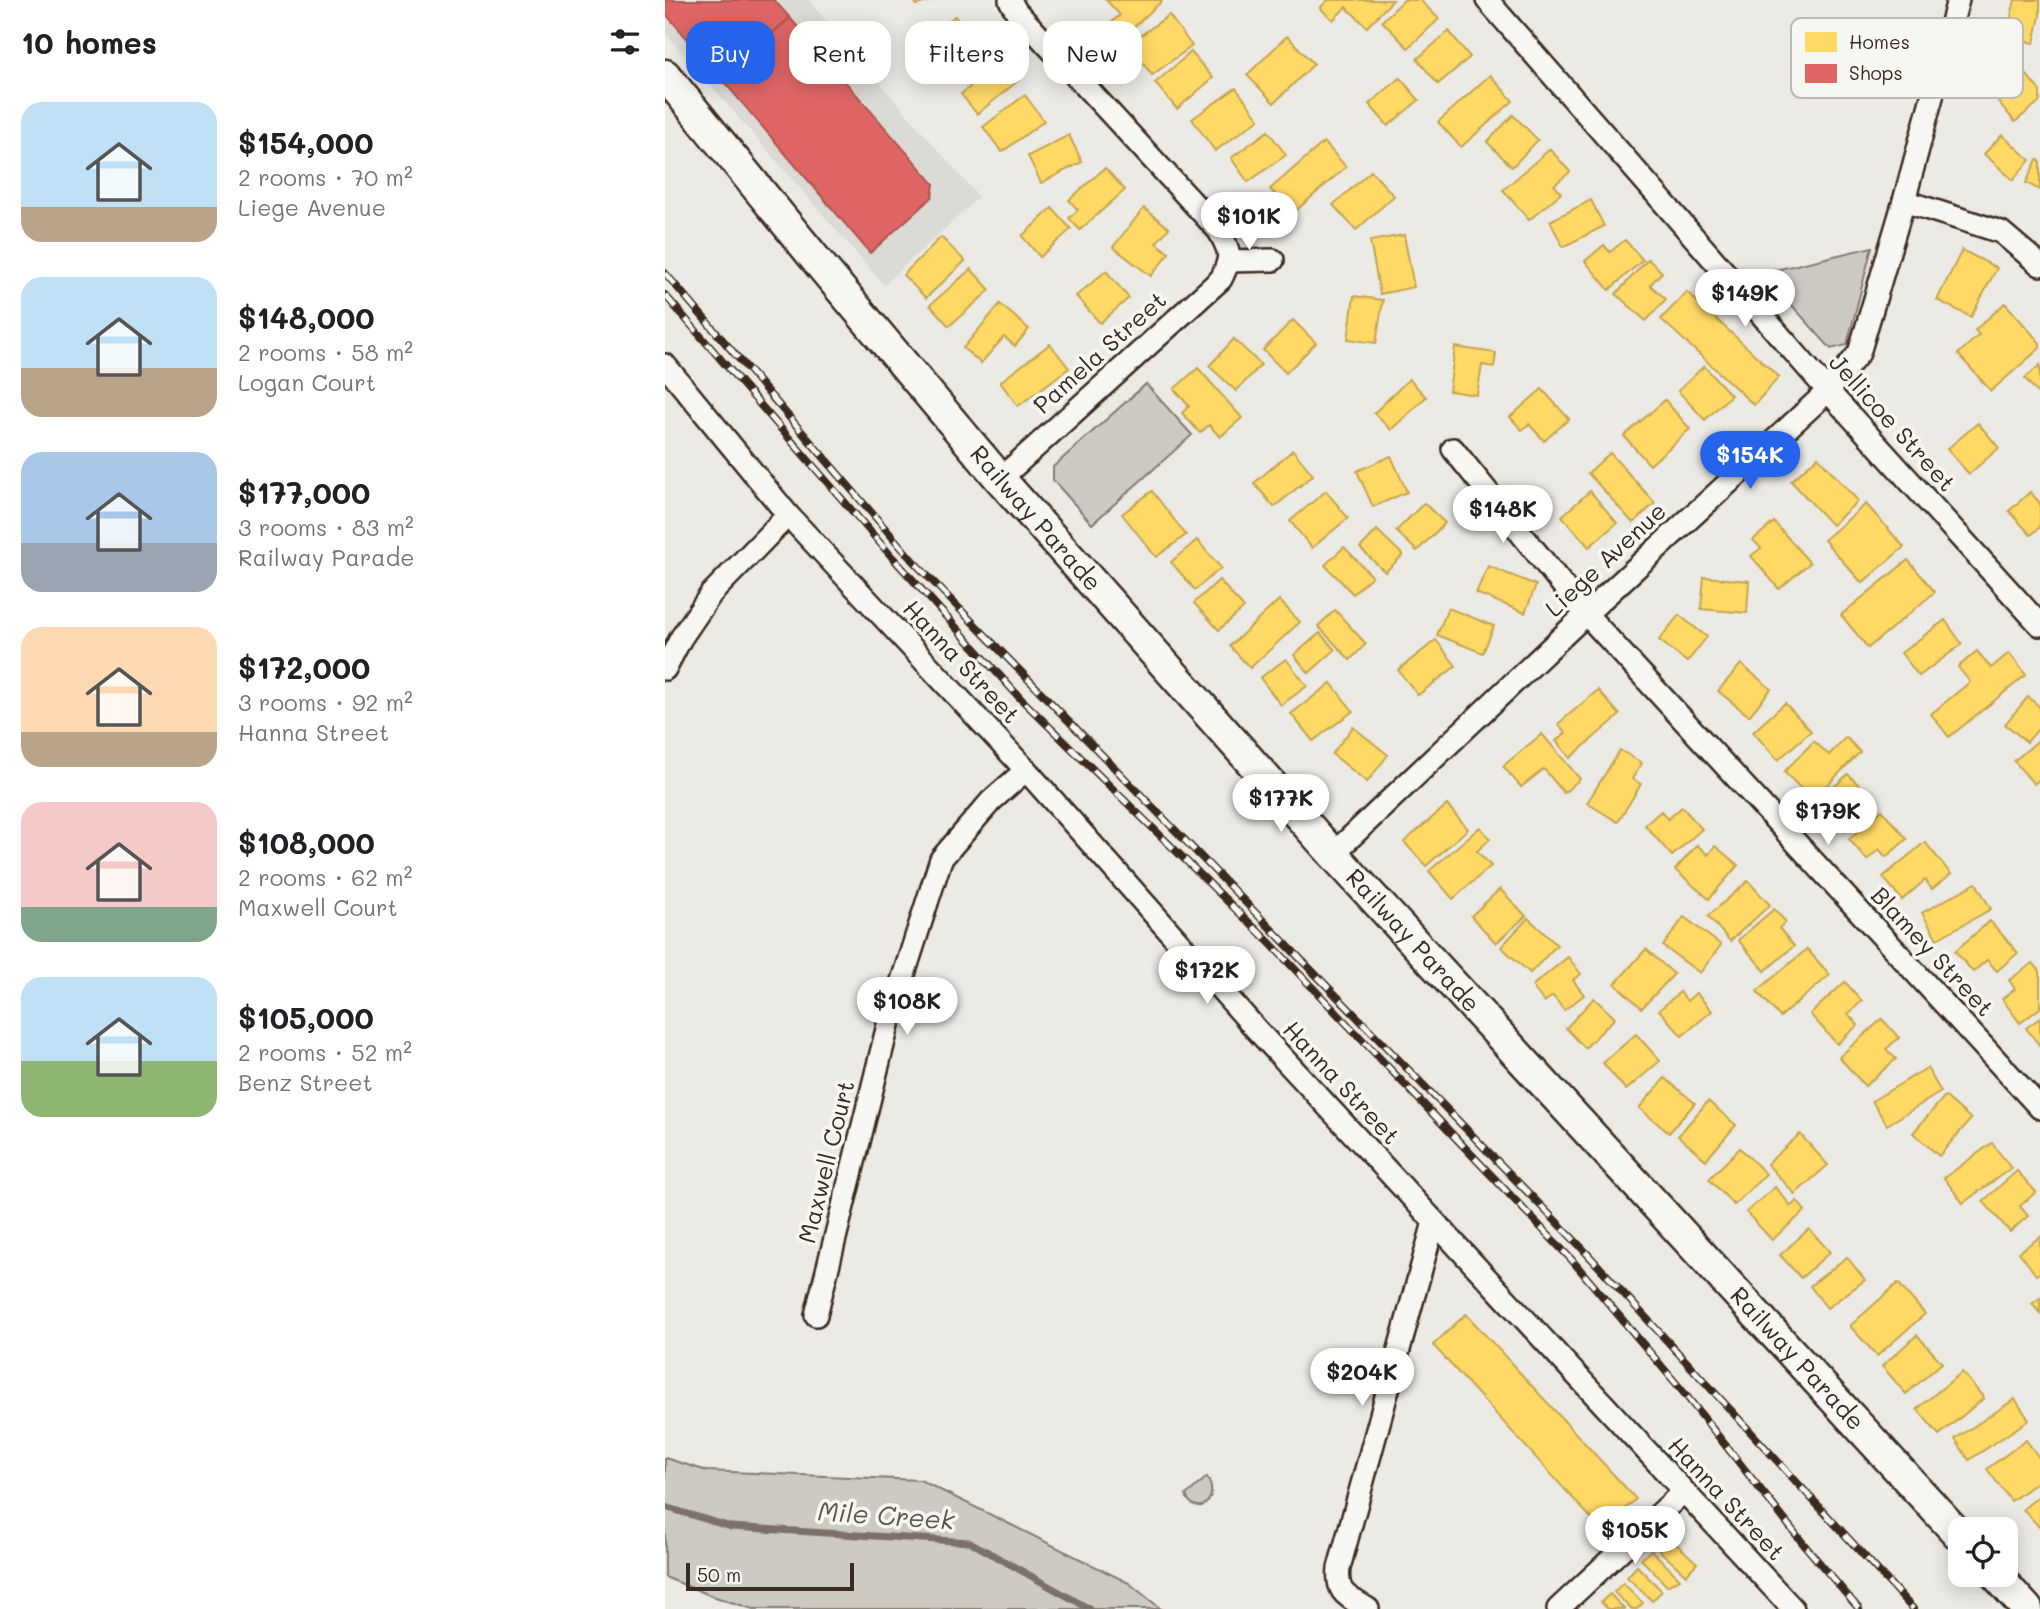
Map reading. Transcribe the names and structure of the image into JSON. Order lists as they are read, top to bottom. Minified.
{"streets":{"main road":["Railway Parade"],"street":["Pamela Street","Jellicoe Street","Liege Avenue","Hanna Street","Blamey Street","Maxwell Court"]},"crossings":[["Pamela Street","Railway Parade"],["Jellicoe Street","Liege Avenue"],["Railway Parade","Liege Avenue"],["Liege Avenue","Blamey Street"],["Hanna Street","Maxwell Court"]],"water":["Mile Creek"],"legend":["Homes","Shops"],"scale_bar":"50 m","page":{"heading":"10 homes","chip":["Buy","Rent","Filters","New"],"list":[{"name":"$154,000","note":"2 rooms · 70 m² · Liege Avenue"},{"name":"$148,000","note":"2 rooms · 58 m² · Logan Court"},{"name":"$177,000","note":"3 rooms · 83 m² · Railway Parade"},{"name":"$172,000","note":"3 rooms · 92 m² · Hanna Street"},{"name":"$108,000","note":"2 rooms · 62 m² · Maxwell Court"},{"name":"$105,000","note":"2 rooms · 52 m² · Benz Street"}],"price":["$101K","$149K","$154K","$148K","$177K","$179K","$172K","$108K","$204K","$105K"],"scale":"50 m"}}
